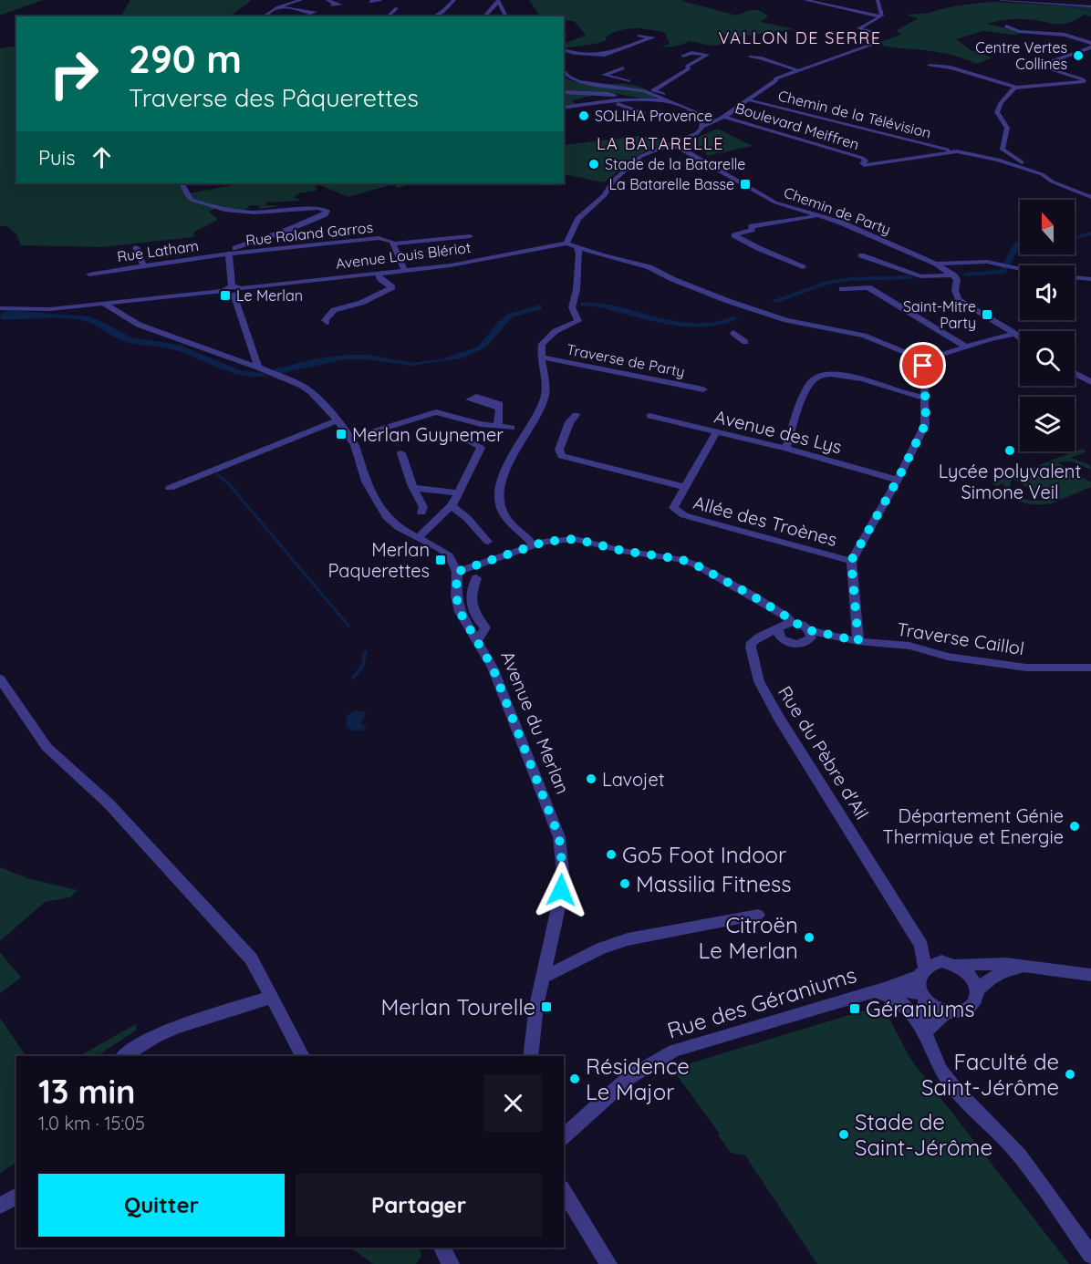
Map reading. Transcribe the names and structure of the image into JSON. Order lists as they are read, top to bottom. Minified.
{"streets":{"street":["Chemin de la Télévision","Boulevard Meiffren","Chemin de Party","Rue Roland Garros","Rue Latham","Avenue Louis Blériot","Traverse de Party","Avenue des Lys","Allée des Troènes","Traverse Caillol","Avenue du Merlan","Rue du Pèbre d'Ail","Rue des Géraniums"]},"crossings":[["Chemin de la Télévision","Boulevard Meiffren"],["Rue Roland Garros","Rue Latham"],["Rue Roland Garros","Avenue Louis Blériot"],["Traverse Caillol","Rue du Pèbre d'Ail"],["Rue du Pèbre d'Ail","Rue des Géraniums"]],"districts":["VALLON DE SERRE","LA BATARELLE"],"places":{"other":["Centre Vertes Collines","SOLIHA Provence","Stade de la Batarelle","Lycée polyvalent Simone Veil","Lavojet","Département Génie Thermique et Energie","Go5 Foot Indoor","Massilia Fitness","Citroën Le Merlan","Faculté de Saint-Jérôme","Résidence Le Major","Stade de Saint-Jérôme"],"transit":["La Batarelle Basse","Le Merlan","Saint-Mitre Party","Merlan Guynemer","Merlan Paquerettes","Merlan Tourelle","Géraniums"]},"north":"top","page":{"turn":["290 m","Traverse des Pâquerettes"],"then":"Puis","heading":["13 min","1.0 km · 15:05"],"buttons":["Quitter","Partager"]}}
